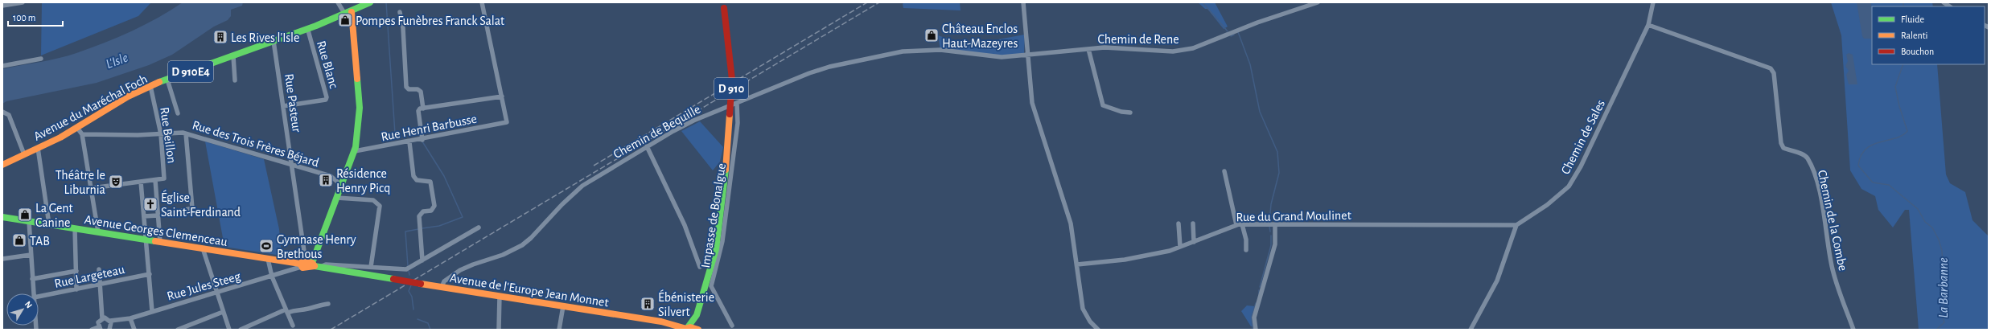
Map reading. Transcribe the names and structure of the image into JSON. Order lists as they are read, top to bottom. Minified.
{"streets":{"main road":["D 910E4","D 910","Avenue du Maréchal Foch","Avenue Georges Clemenceau","Avenue de l'Europe Jean Monnet"],"street":["Chemin de Rene","Rue Blanc","Rue Pasteur","Rue Henri Barbusse","Chemin de Bequille","Rue Beillon","Chemin de Sales","Rue des Trois Frères Béjard","Impasse de Bonalgue","Rue du Grand Moulinet","Chemin de la Combe","Rue Largeteau","Rue Jules Steeg"]},"crossings":[["Chemin de Rene","Chemin de Bequille"],["Rue Blanc","Rue Pasteur"],["Rue Blanc","Avenue du Maréchal Foch"],["D 910","Avenue de l'Europe Jean Monnet"],["Rue Pasteur","Avenue du Maréchal Foch"],["Rue Pasteur","Rue des Trois Frères Béjard"],["Rue Pasteur","Avenue Georges Clemenceau"],["Rue Pasteur","Rue Jules Steeg"],["Avenue du Maréchal Foch","Rue Beillon"],["Chemin de Bequille","Impasse de Bonalgue"],["Chemin de Bequille","Avenue de l'Europe Jean Monnet"],["Rue Beillon","Rue des Trois Frères Béjard"],["Chemin de Sales","Rue du Grand Moulinet"],["Chemin de Sales","Chemin de la Combe"],["Avenue Georges Clemenceau","Rue Jules Steeg"],["Avenue Georges Clemenceau","Avenue de l'Europe Jean Monnet"]],"water":["L'Isle","La Barbanne"],"places":{"shop":["Pompes Funèbres Franck Salat","Château Enclos Haut-Mazeyres","La Gent Canine","TAB"],"building":["Les Rives l'Isle","Résidence Henry Picq","Ébénisterie Silvert"],"theatre":["Théâtre le Liburnia"],"church":["Église Saint-Ferdinand"],"sports":["Gymnase Henry Brethous"]},"legend":["Fluide","Ralenti","Bouchon"],"scale_bar":"100 m","north":"top right"}
